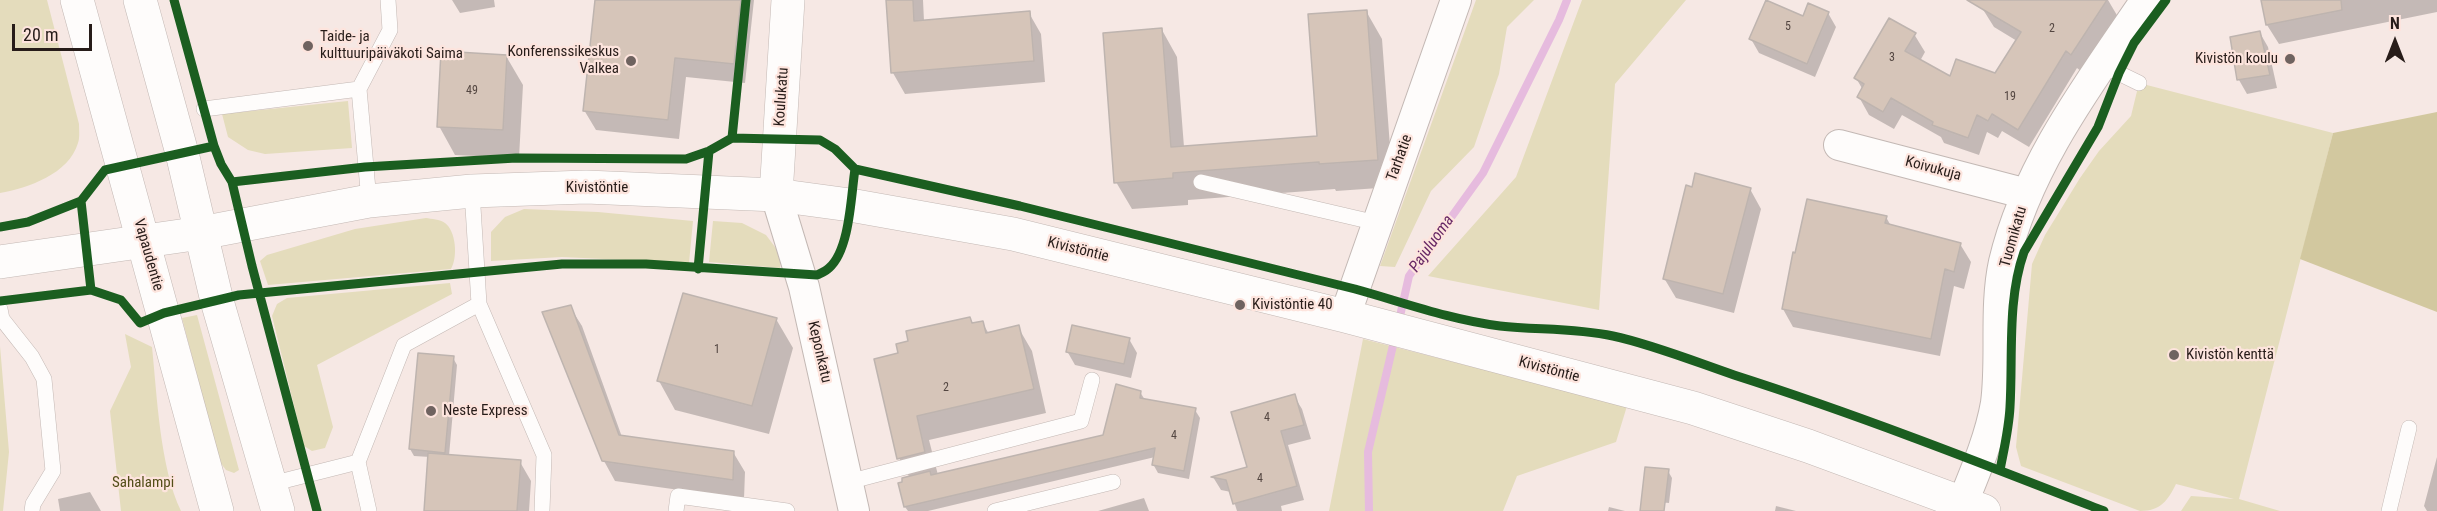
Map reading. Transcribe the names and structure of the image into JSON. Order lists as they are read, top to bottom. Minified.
{"streets":{"main road":["Koulukatu","Kivistöntie","Vapaudentie"],"street":["Tarhatie","Koivukuja","Tuomikatu","Keponkatu"]},"crossings":[["Koulukatu","Kivistöntie"],["Koulukatu","Keponkatu"],["Tarhatie","Kivistöntie"],["Koivukuja","Tuomikatu"],["Kivistöntie","Tuomikatu"],["Kivistöntie","Vapaudentie"],["Kivistöntie","Keponkatu"]],"water":["Pajuluoma"],"parks":["Sahalampi"],"places":["Taide- ja kulttuuripäiväkoti Saima","Kivistön koulu","Konferenssikeskus Valkea","Kivistöntie 40","Kivistön kenttä","Neste Express"],"house_numbers":["5","2","3","49","19","1","2","4","4","4"],"scale_bar":"20 m","north":"top"}
